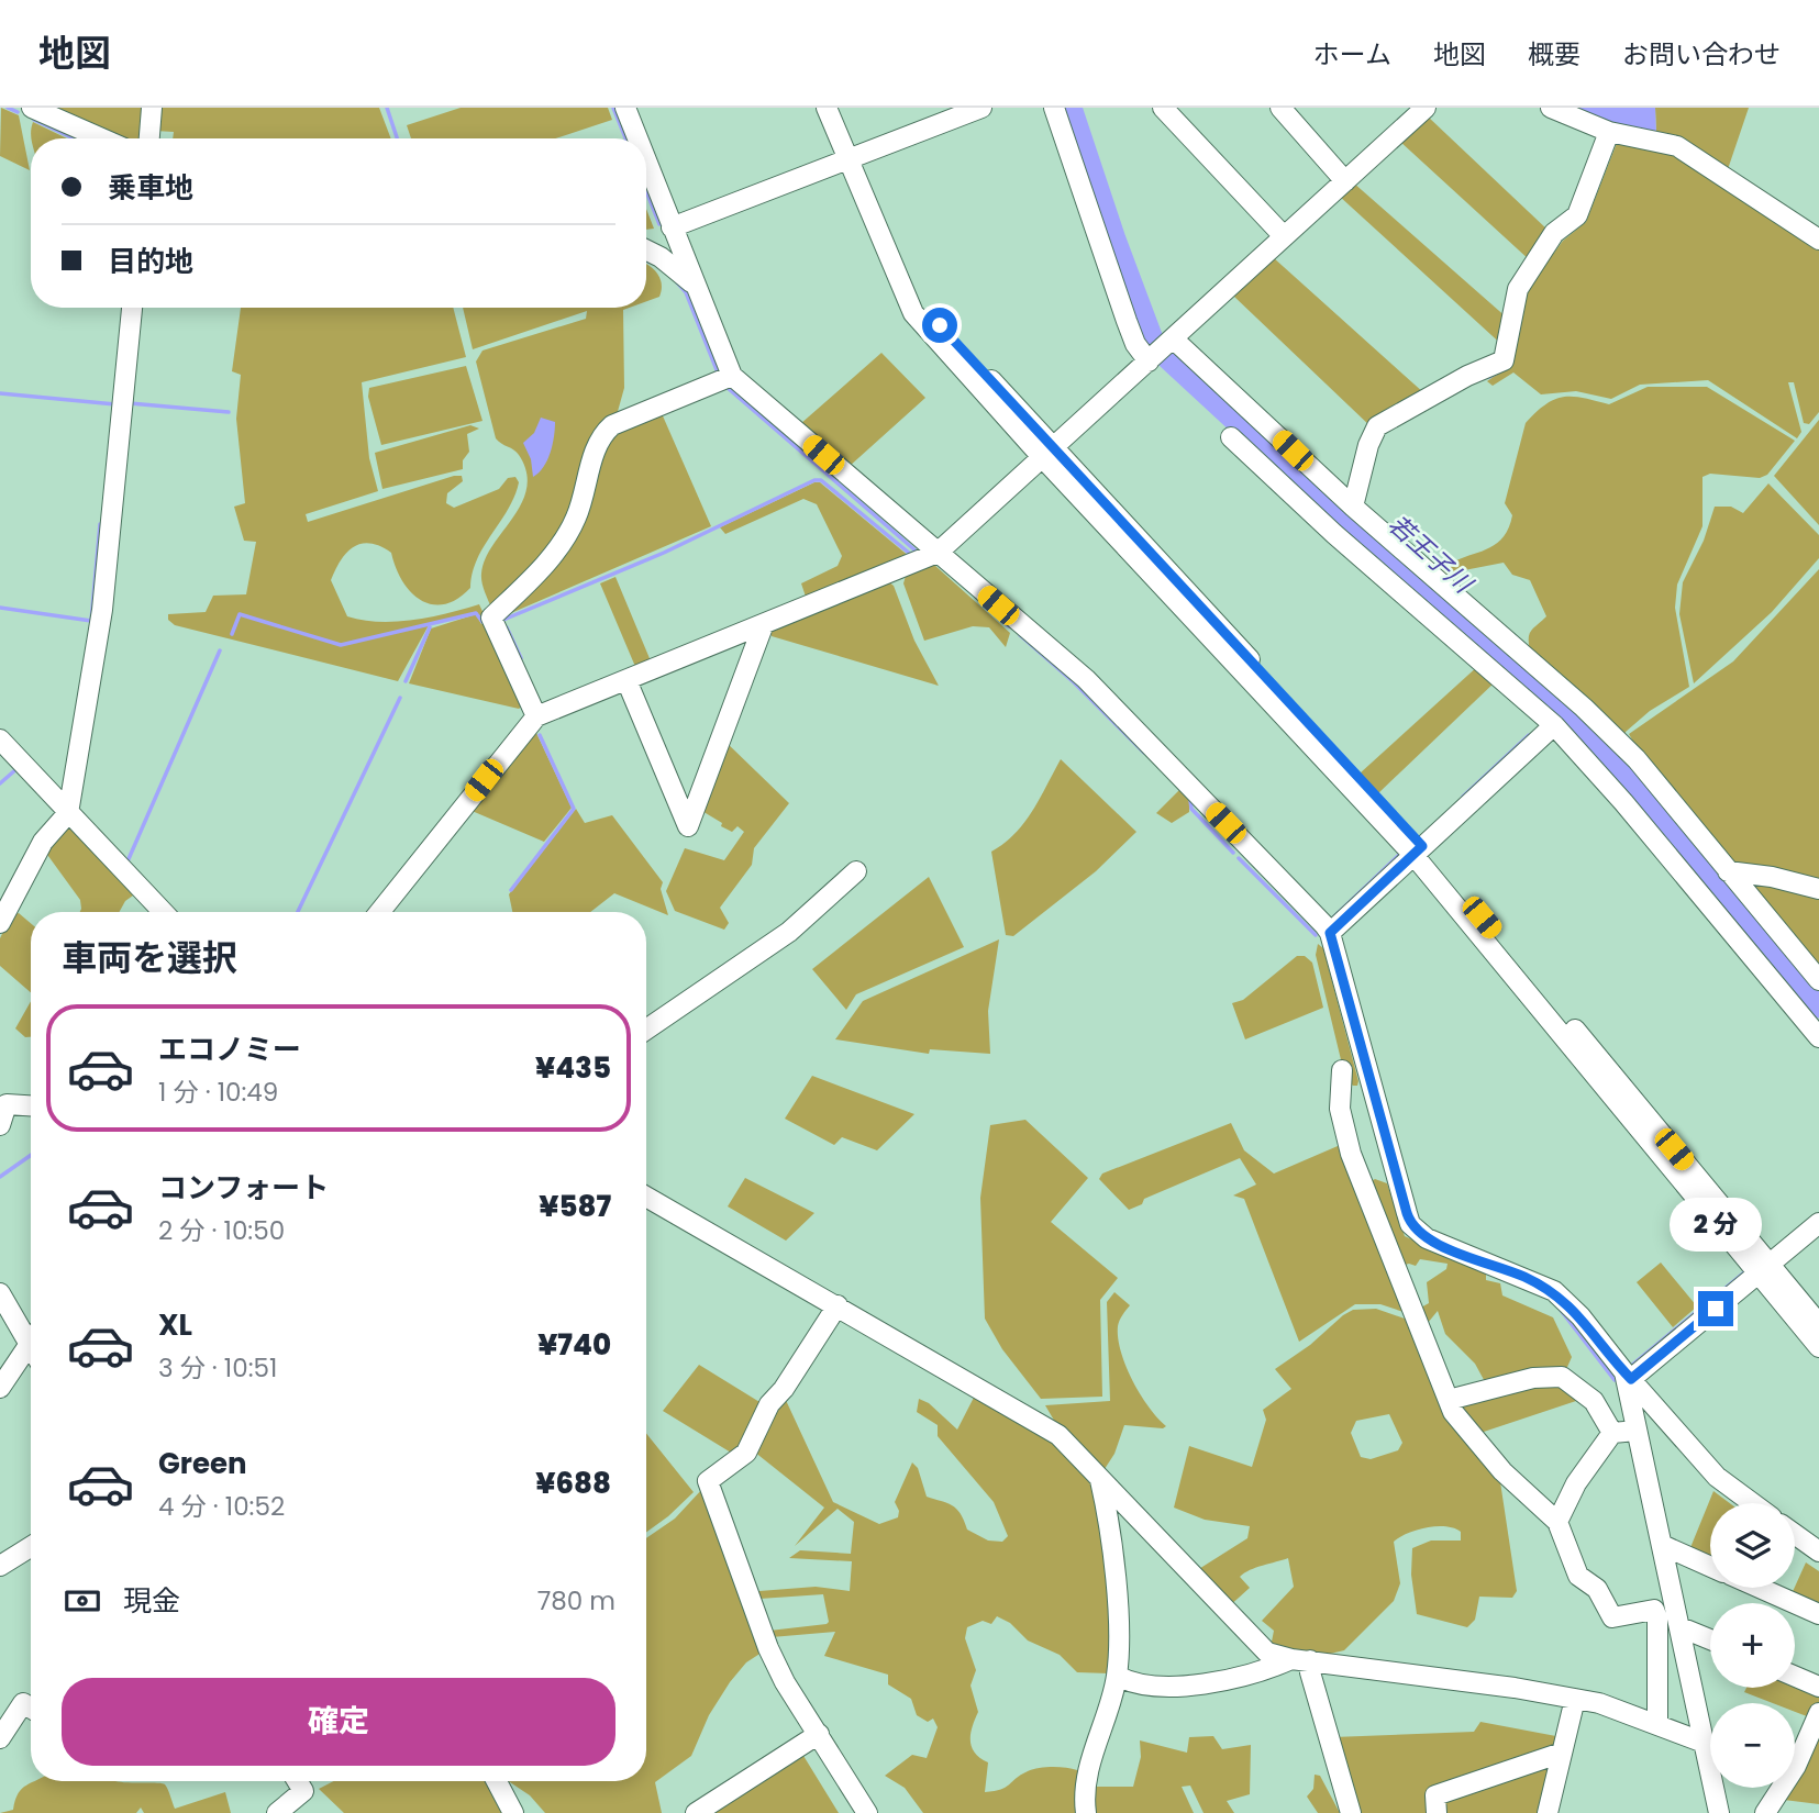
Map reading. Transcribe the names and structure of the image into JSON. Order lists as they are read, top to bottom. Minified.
{"water":["若王子川"],"page":{"header":"地図","nav":["ホーム","地図","概要","お問い合わせ"],"banner":["乗車地","目的地"],"heading":"車両を選択","list":[{"name":"エコノミー","note":"1 分 · 10:49","value":"¥435"},{"name":"コンフォート","note":"2 分 · 10:50","value":"¥587"},{"name":"XL","note":"3 分 · 10:51","value":"¥740"},{"name":"Green","note":"4 分 · 10:52","value":"¥688"}],"bubble":"2 分","map_buttons":["+","−"],"pay":["現金","780 m"],"buttons":"確定"}}
